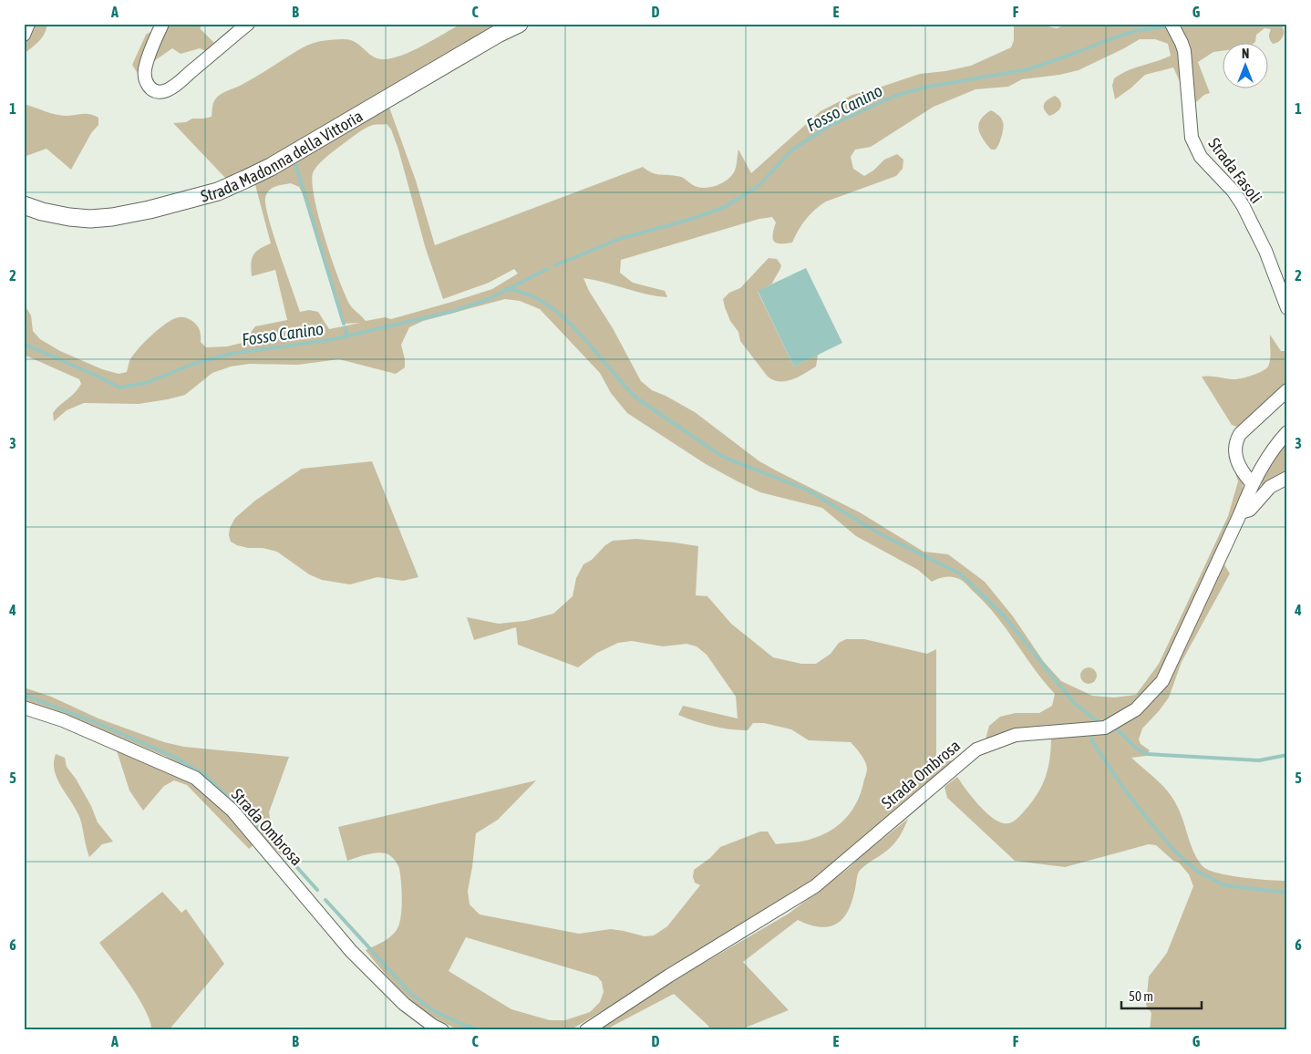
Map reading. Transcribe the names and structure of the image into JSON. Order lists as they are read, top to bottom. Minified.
{"streets":{"street":["Strada Madonna della Vittoria","Strada Fasoli","Strada Ombrosa"]},"water":["Fosso Canino"],"scale_bar":"50 m","north":"top","grid":{"columns":["A","B","C","D","E","F","G"],"rows":["1","2","3","4","5","6"]}}
